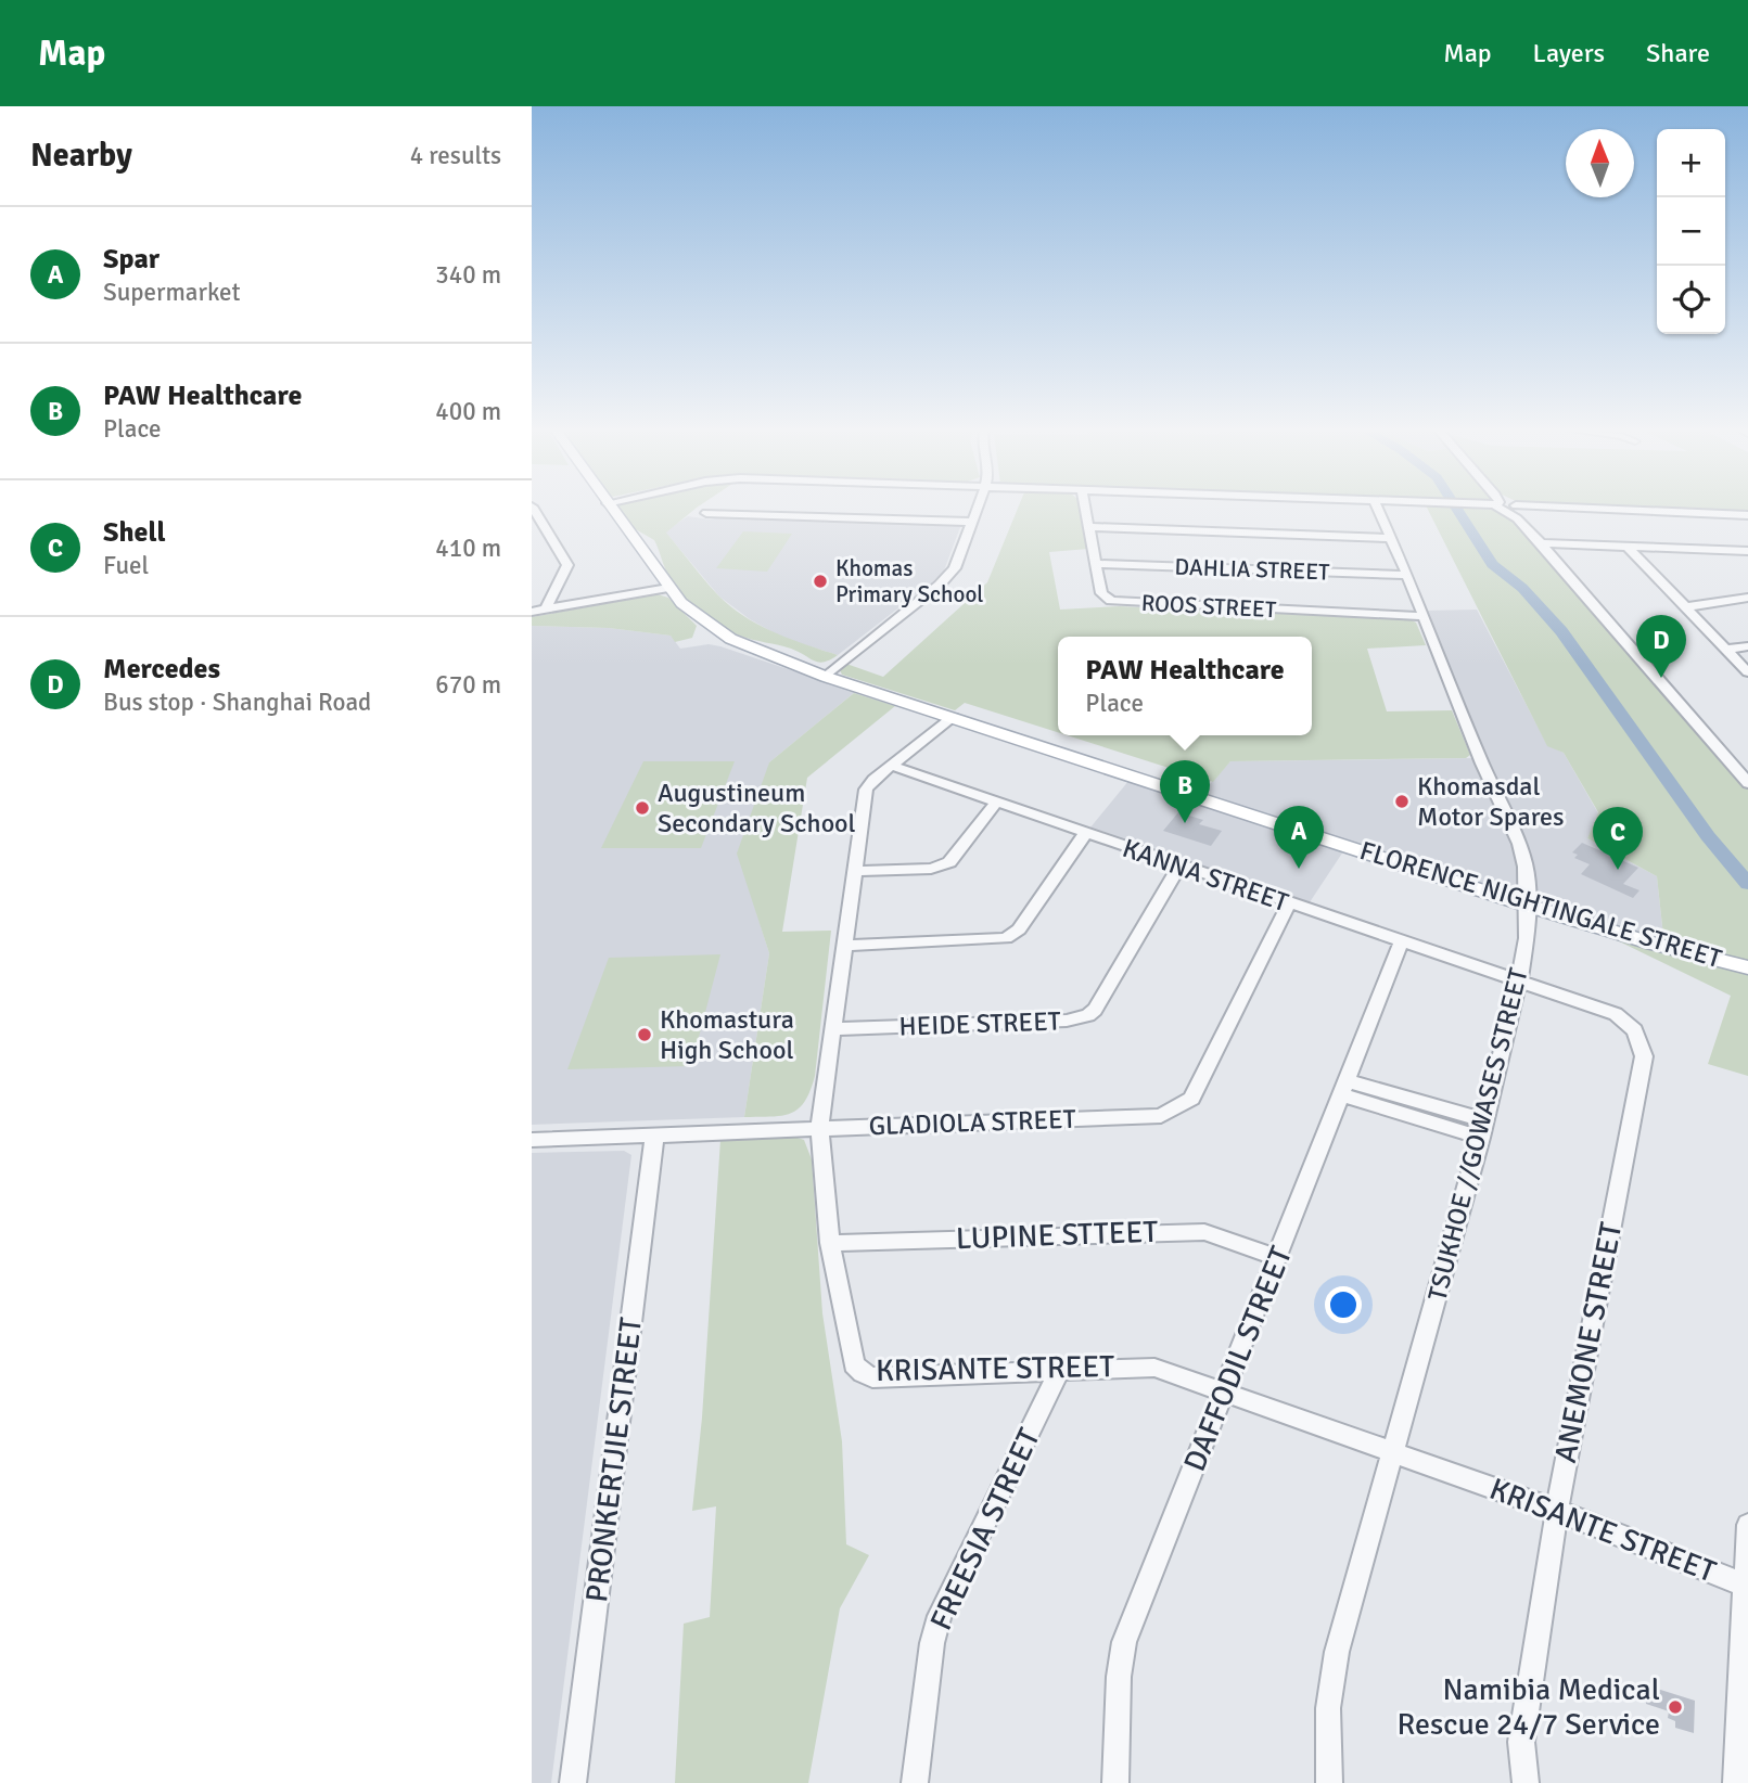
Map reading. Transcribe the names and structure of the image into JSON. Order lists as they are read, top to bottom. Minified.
{"streets":{"main road":["FLORENCE NIGHTINGALE STREET"],"street":["DAHLIA STREET","ROOS STREET","KANNA STREET","HEIDE STREET","GLADIOLA STREET","TSUKHOE //GOWASES STREET","LUPINE STTEET","ANEMONE STREET","DAFFODIL STREET","KRISANTE STREET","PRONKERTJIE STREET","FREESIA STREET"]},"crossings":[["DAHLIA STREET","ROOS STREET"],["DAHLIA STREET","TSUKHOE //GOWASES STREET"],["ROOS STREET","TSUKHOE //GOWASES STREET"],["KANNA STREET","HEIDE STREET"],["KANNA STREET","GLADIOLA STREET"],["KANNA STREET","TSUKHOE //GOWASES STREET"],["KANNA STREET","ANEMONE STREET"],["KANNA STREET","DAFFODIL STREET"],["KANNA STREET","KRISANTE STREET"],["FLORENCE NIGHTINGALE STREET","TSUKHOE //GOWASES STREET"],["FLORENCE NIGHTINGALE STREET","KRISANTE STREET"],["HEIDE STREET","KRISANTE STREET"],["GLADIOLA STREET","KRISANTE STREET"],["GLADIOLA STREET","PRONKERTJIE STREET"],["TSUKHOE //GOWASES STREET","ANEMONE STREET"],["TSUKHOE //GOWASES STREET","KRISANTE STREET"],["LUPINE STTEET","DAFFODIL STREET"],["LUPINE STTEET","KRISANTE STREET"],["ANEMONE STREET","KRISANTE STREET"],["DAFFODIL STREET","KRISANTE STREET"],["KRISANTE STREET","FREESIA STREET"]],"places":["Khomas Primary School","Khomasdal Motor Spares","Augustineum Secondary School","Khomastura High School","Namibia Medical Rescue 24/7 Service"],"north":"top","page":{"header":"Map","nav":["Map","Layers","Share"],"heading":["Nearby","4 results"],"map_buttons":["+","−"],"list":[{"mark":"A","name":"Spar","note":"Supermarket","value":"340 m"},{"mark":"B","name":"PAW Healthcare","note":"Place","value":"400 m"},{"mark":"C","name":"Shell","note":"Fuel","value":"410 m"},{"mark":"D","name":"Mercedes","note":"Bus stop · Shanghai Road","value":"670 m"}],"pins":["D","B","A","C"],"popup":["PAW Healthcare","Place"]}}
